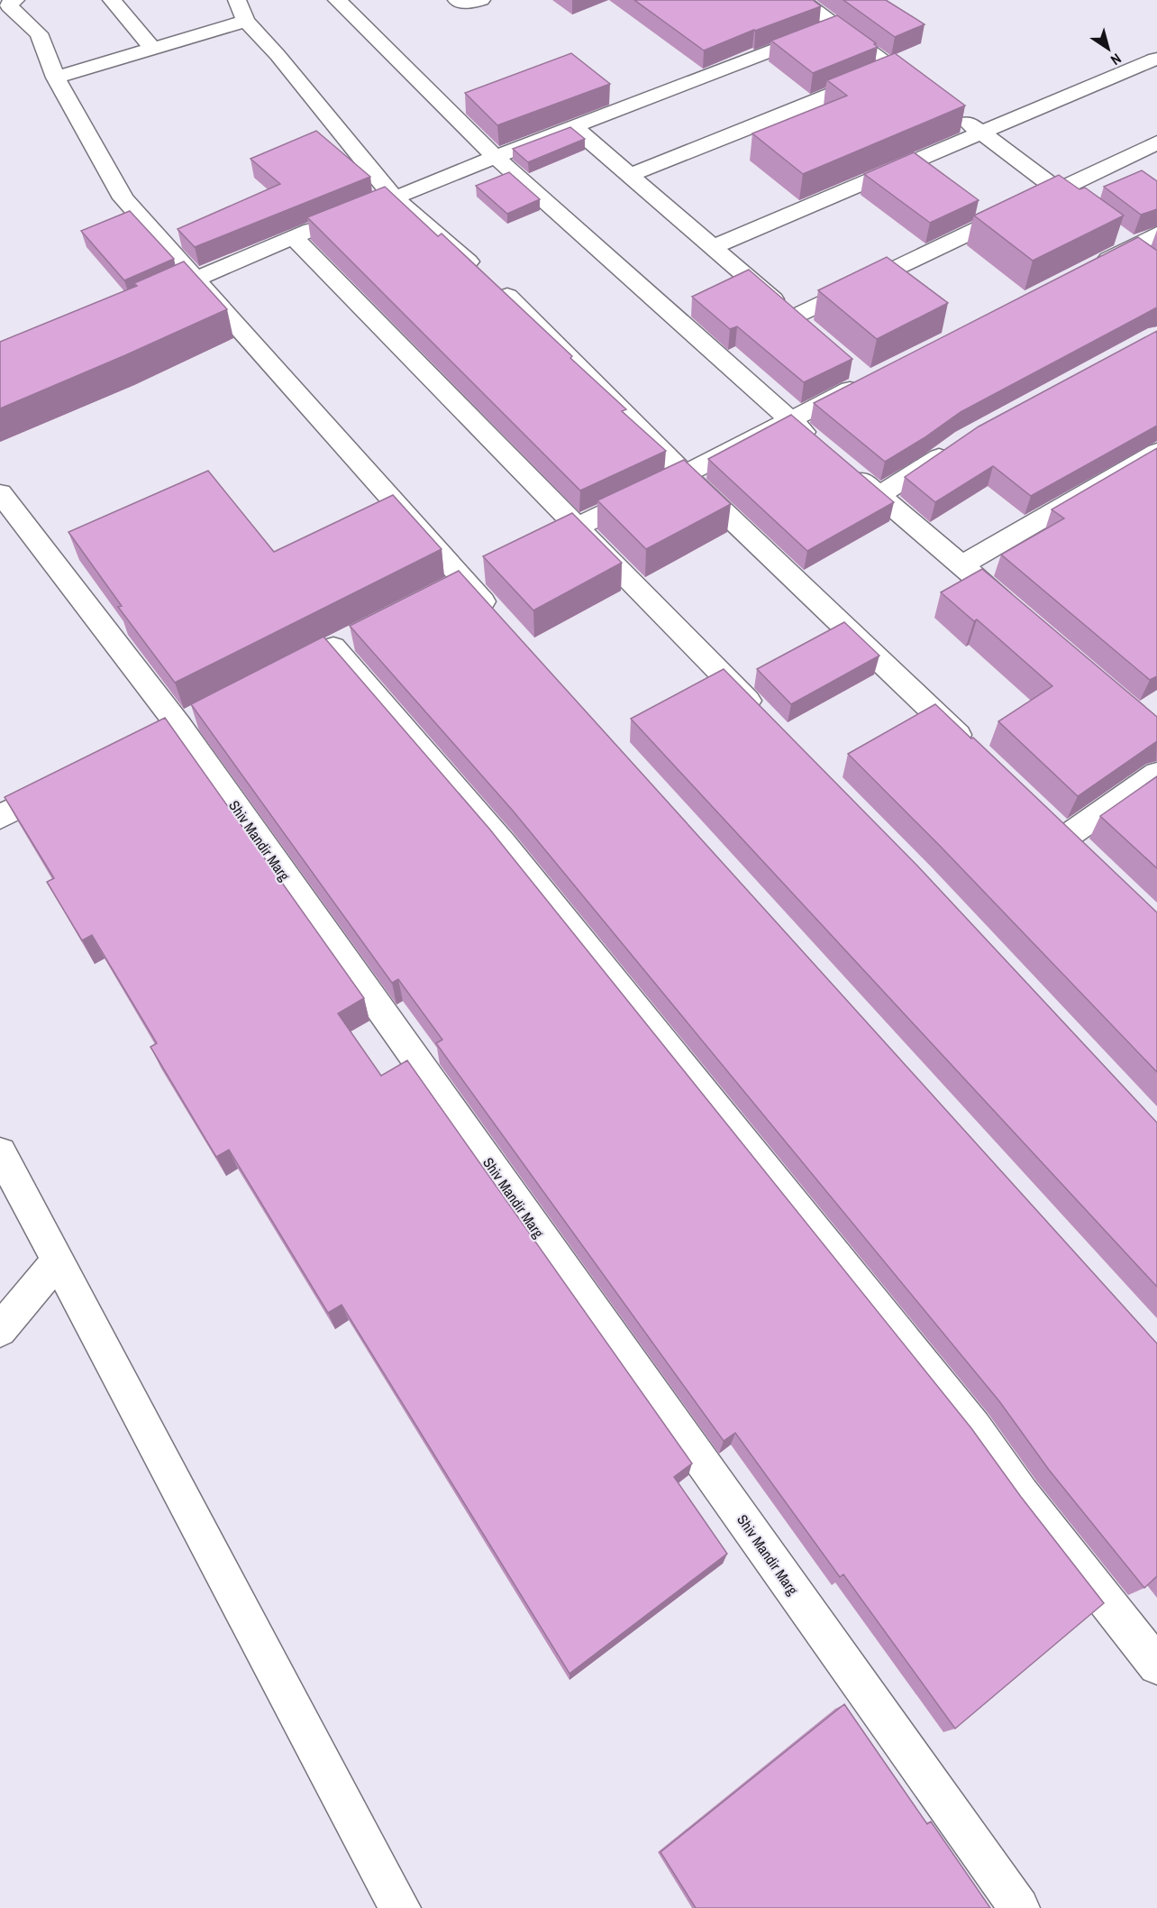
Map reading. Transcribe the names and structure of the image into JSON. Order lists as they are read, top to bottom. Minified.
{"streets":{"street":["Shiv Mandir Marg"]},"north":"bottom right"}
